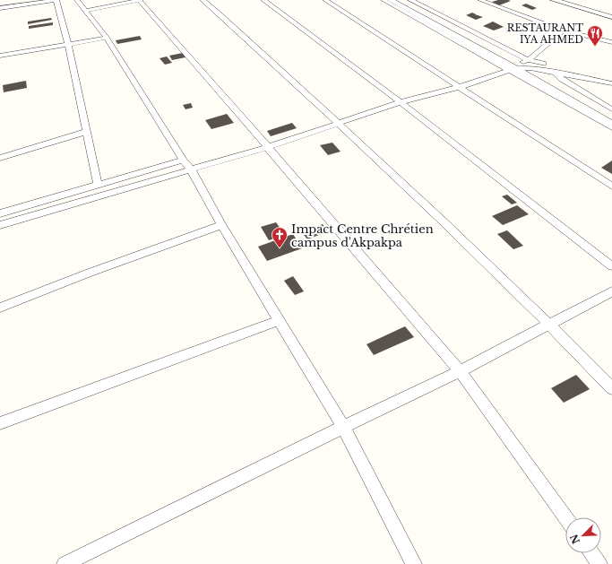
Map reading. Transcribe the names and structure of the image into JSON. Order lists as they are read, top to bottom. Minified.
{"places":{"restaurant":["RESTAURANT IYA AHMED"],"church":["Impact Centre Chrétien campus d'Akpakpa"]},"north":"bottom left"}
